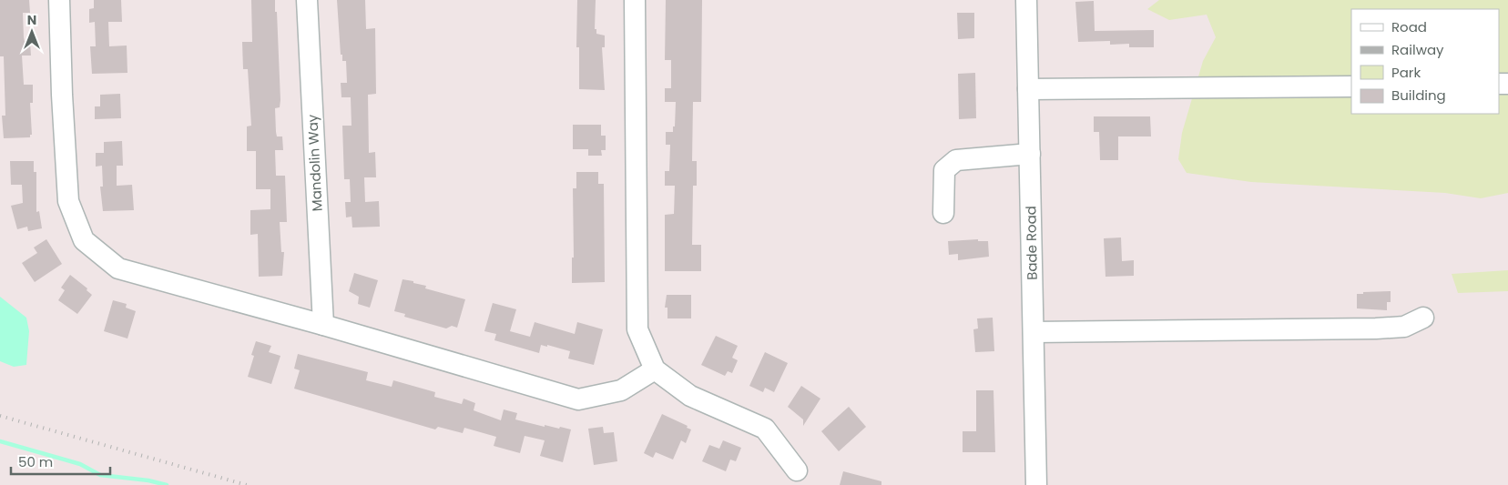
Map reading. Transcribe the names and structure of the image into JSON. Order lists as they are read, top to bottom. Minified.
{"streets":{"street":["Mandolin Way","Bade Road"]},"legend":["Road","Railway","Park","Building"],"scale_bar":"50 m","north":"top"}
